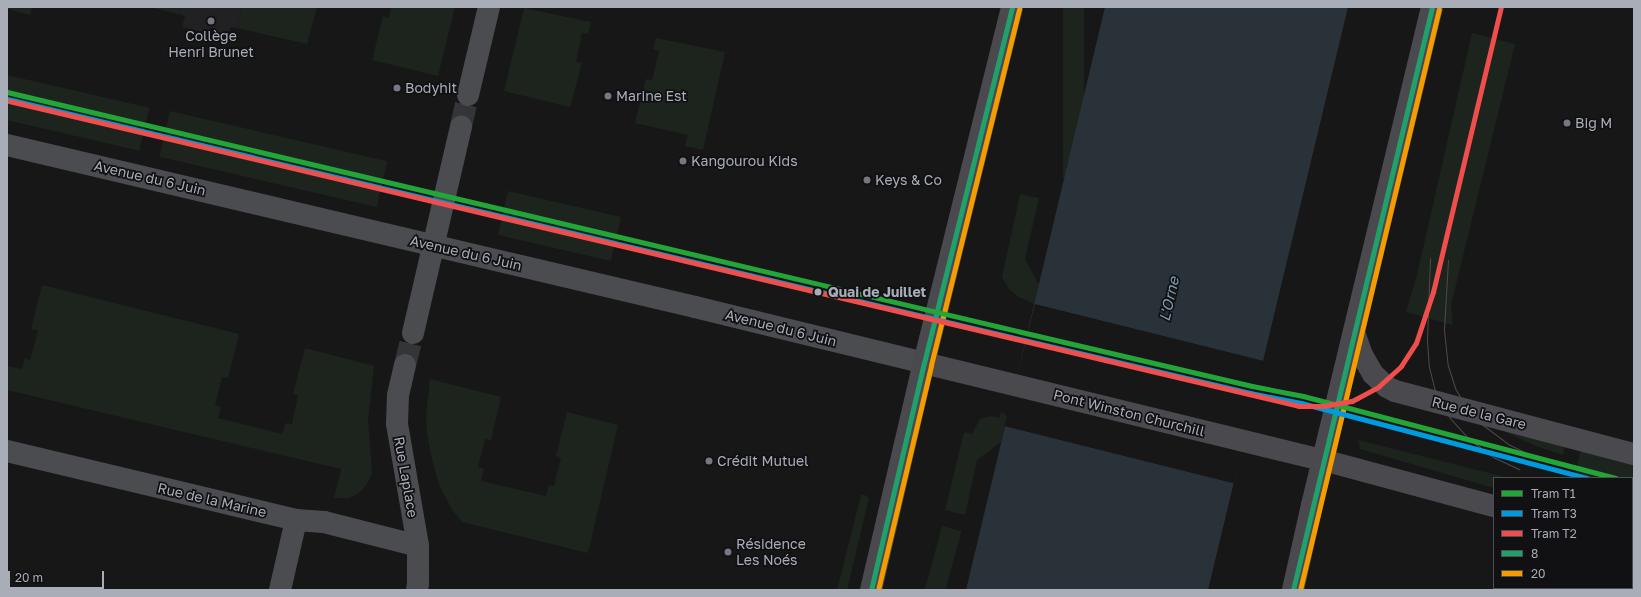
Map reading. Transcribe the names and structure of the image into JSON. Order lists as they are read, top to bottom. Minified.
{"streets":{"main road":["Pont Winston Churchill","Rue de la Gare"],"street":["Avenue du 6 Juin","Rue Laplace","Rue de la Marine"]},"crossings":[["Avenue du 6 Juin","Pont Winston Churchill"],["Rue Laplace","Rue de la Marine"]],"water":["L'Orne"],"places":["Collège Henri Brunet","Bodyhit","Marine Est","Big M","Kangourou Kids","Keys & Co","Quai de Juillet","Crédit Mutuel","Résidence Les Noés"],"lines":["tram line T2","transit line 8","transit line 20","tram line T1","tram line T3"],"legend":["Tram T1","Tram T3","Tram T2","8","20"],"scale_bar":"20 m"}
